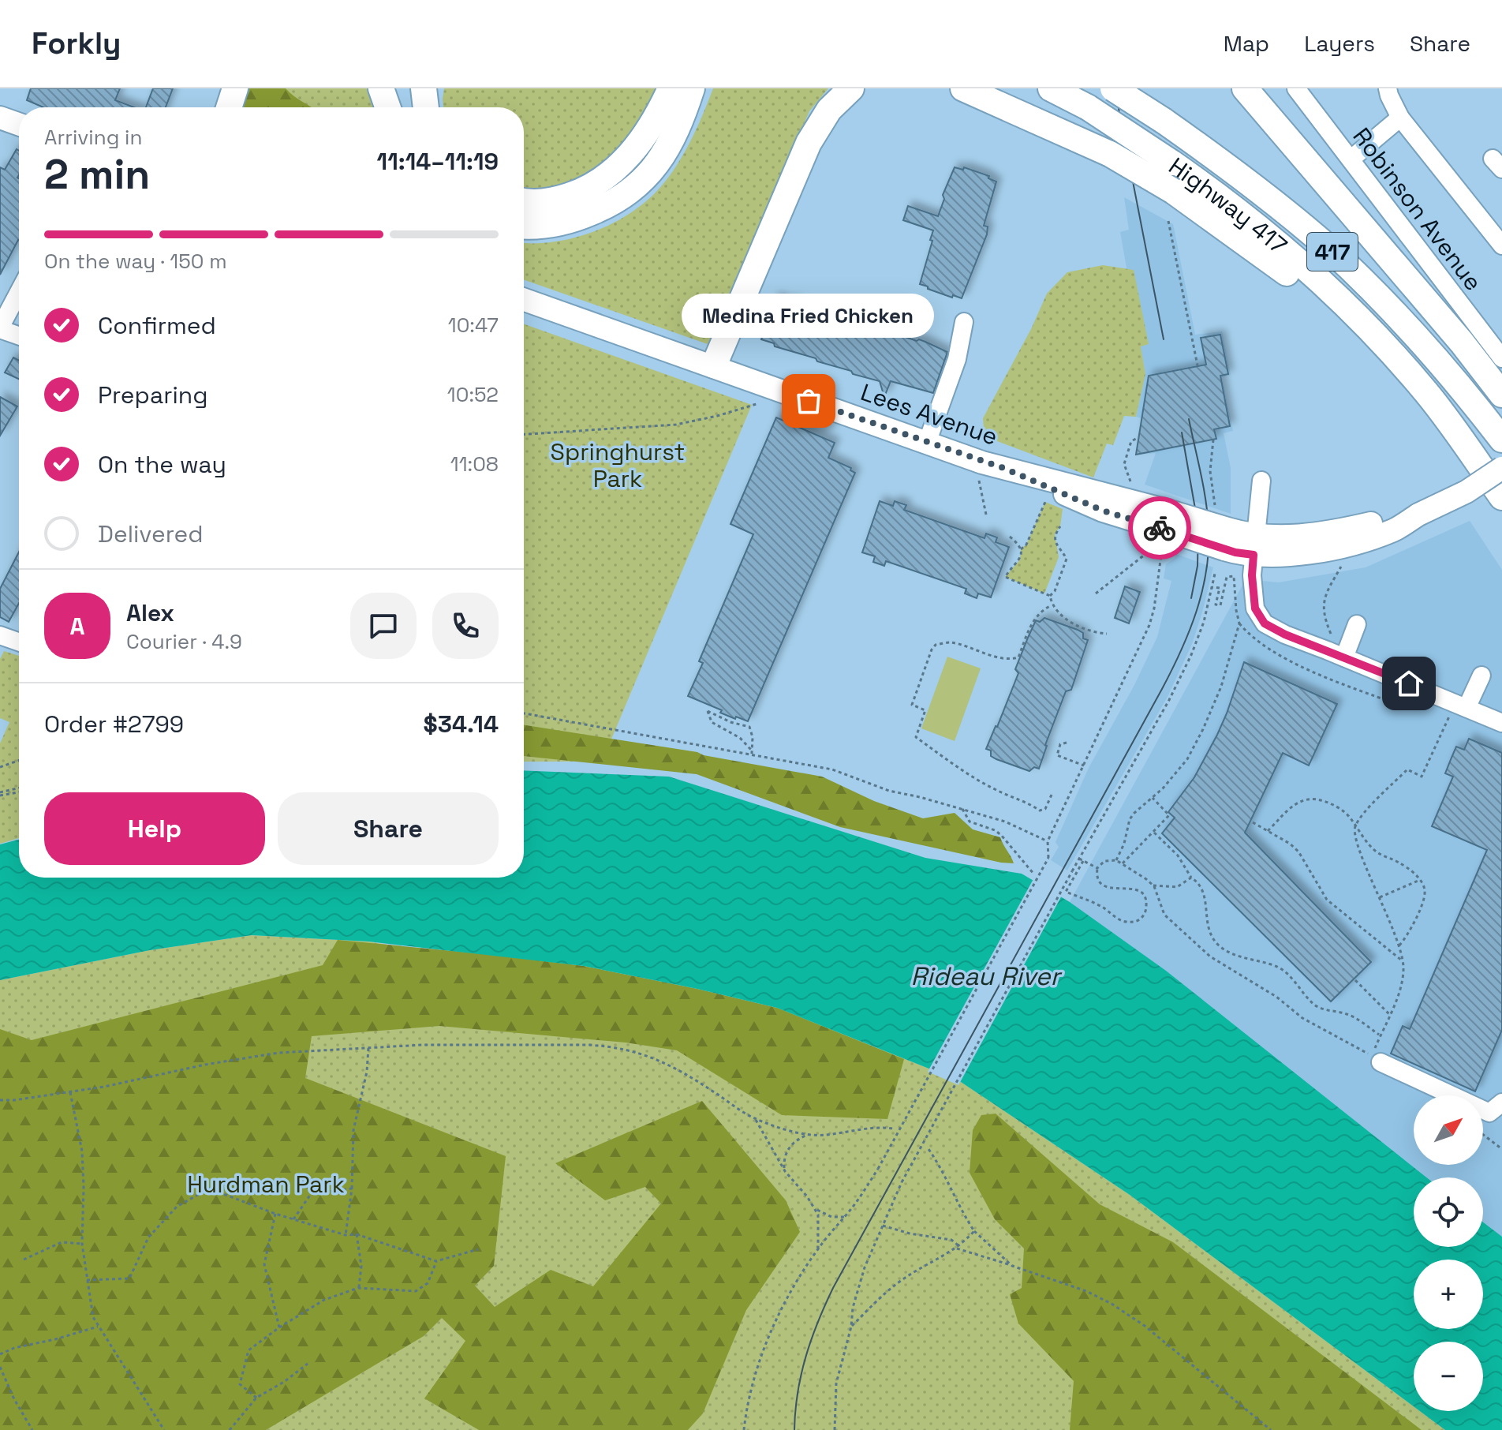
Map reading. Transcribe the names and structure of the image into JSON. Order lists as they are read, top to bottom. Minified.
{"streets":{"highway":["Highway 417","417"],"main road":["Lees Avenue"],"street":["Robinson Avenue"]},"water":["Rideau River"],"parks":["Springhurst Park","Hurdman Park"],"places":["Medina Fried Chicken"],"north":"top right","page":{"header":"Forkly","nav":["Map","Layers","Share"],"heading":["2 min","Arriving in","11:14–11:19"],"panel":["Alex","Courier · 4.9","Order #2799","$34.14"],"bar":"On the way · 150 m","list":[["Confirmed","10:47"],["Preparing","10:52"],["On the way","11:08"],"Delivered"],"bubble":"Medina Fried Chicken","round":"A","buttons":["Help","Share"],"map_buttons":["+","−"]}}
